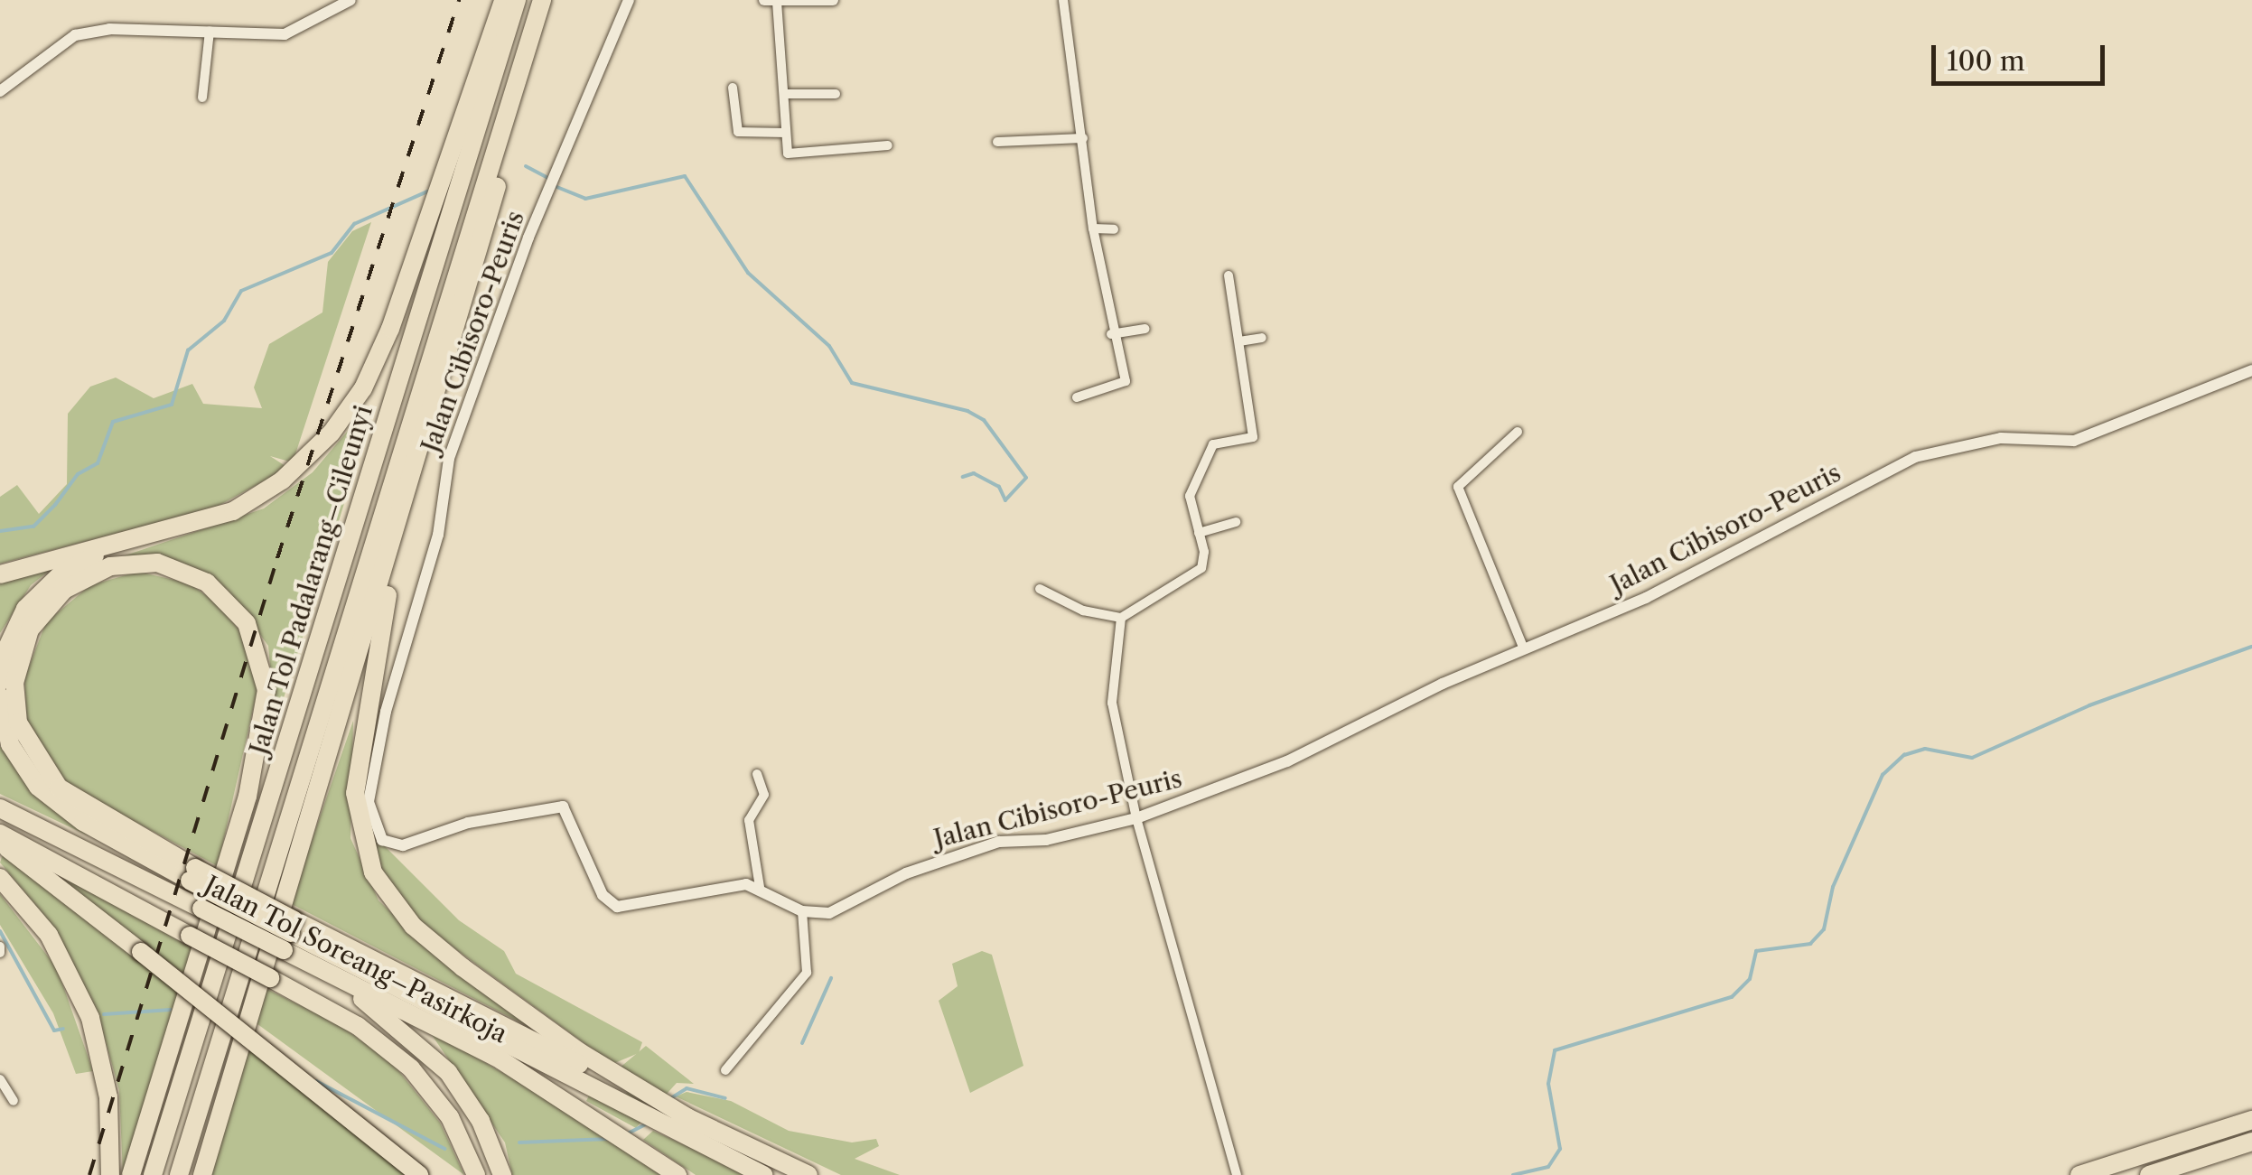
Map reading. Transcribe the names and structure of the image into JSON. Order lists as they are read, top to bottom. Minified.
{"streets":{"highway":["Jalan Tol Padalarang–Cileunyi","Jalan Tol Soreang–Pasirkoja"],"street":["Jalan Cibisoro-Peuris"]},"scale_bar":"100 m"}
